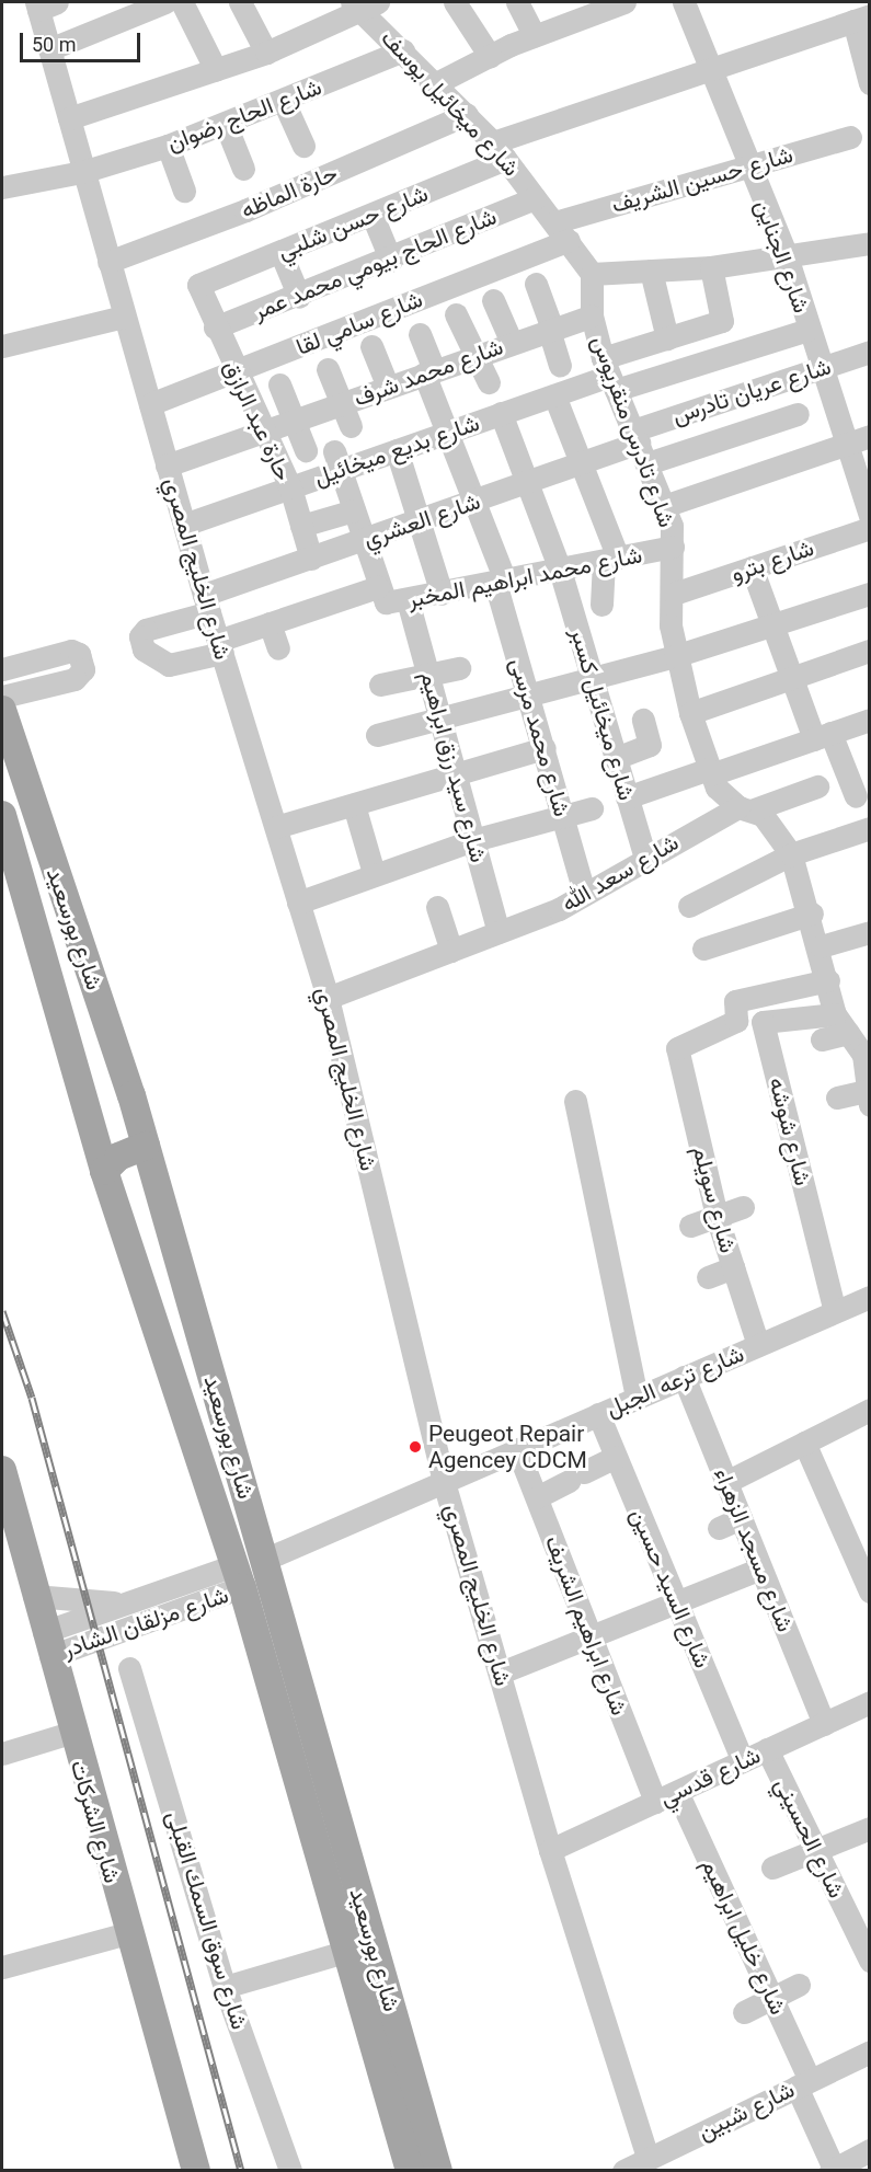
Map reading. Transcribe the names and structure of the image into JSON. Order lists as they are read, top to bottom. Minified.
{"streets":{"main road":["شارع بورسعيد","شارع الشركات"],"street":["شارع ميخائيل يوسف","شارع الحاج رضوان","شارع حسين الشريف","حارة الماظه","شارع حسن شلبي","شارع الجناين","شارع الحاج بيومي محمد عمر","شارع سامي لقا","شارع محمد شرف","شارع عريان تادرس","حارة عبد الرازق","شارع تادرس منقريوس","شارع بديع ميخائيل","شارع العشري","شارع بترو","شارع الخليج المصري","شارع محمد ابراهيم المخبر","شارع ميخائيل كسبر","شارع محمد مرسى","شارع سيد رزق ابراهيم","شارع سعد الله","شارع شوشه","شارع سويلم","شارع ترعه الجبل","شارع مسجد الزهراء","شارع السيد حسين","شارع مزلقان الشادر","شارع ابراهيم الشريف","شارع قدسي","شارع الحسيني","شارع سوق السمك القبلى","شارع خليل ابراهيم","شارع شبين"]},"crossings":[["شارع ميخائيل يوسف","شارع الحاج رضوان"],["شارع ميخائيل يوسف","شارع حسين الشريف"],["شارع ميخائيل يوسف","حارة الماظه"],["شارع ميخائيل يوسف","شارع حسن شلبي"],["شارع ميخائيل يوسف","شارع الحاج بيومي محمد عمر"],["شارع ميخائيل يوسف","شارع سامي لقا"],["شارع الحاج رضوان","شارع الخليج المصري"],["شارع حسين الشريف","شارع الجناين"],["شارع حسين الشريف","شارع سامي لقا"],["حارة الماظه","شارع الخليج المصري"],["شارع حسن شلبي","شارع الجناين"],["شارع حسن شلبي","حارة عبد الرازق"],["شارع الجناين","شارع عريان تادرس"],["شارع الحاج بيومي محمد عمر","حارة عبد الرازق"],["شارع سامي لقا","حارة عبد الرازق"],["شارع سامي لقا","شارع الخليج المصري"],["شارع محمد شرف","حارة عبد الرازق"],["شارع محمد شرف","شارع تادرس منقريوس"],["شارع محمد شرف","شارع الخليج المصري"],["شارع محمد شرف","شارع محمد مرسى"],["شارع عريان تادرس","شارع تادرس منقريوس"],["شارع عريان تادرس","شارع العشري"],["حارة عبد الرازق","شارع بديع ميخائيل"],["حارة عبد الرازق","شارع العشري"],["شارع تادرس منقريوس","شارع بديع ميخائيل"],["شارع تادرس منقريوس","شارع العشري"],["شارع تادرس منقريوس","شارع بترو"],["شارع تادرس منقريوس","شارع محمد ابراهيم المخبر"],["شارع تادرس منقريوس","شارع سعد الله"],["شارع بديع ميخائيل","شارع الخليج المصري"],["شارع بديع ميخائيل","شارع ميخائيل كسبر"],["شارع بديع ميخائيل","شارع محمد مرسى"],["شارع العشري","شارع الخليج المصري"],["شارع العشري","شارع ميخائيل كسبر"],["شارع العشري","شارع محمد مرسى"],["شارع الخليج المصري","شارع سعد الله"],["شارع الخليج المصري","شارع ترعه الجبل"],["شارع الخليج المصري","شارع قدسي"],["شارع الخليج المصري","شارع شبين"],["شارع محمد ابراهيم المخبر","شارع ميخائيل كسبر"],["شارع محمد ابراهيم المخبر","شارع محمد مرسى"],["شارع محمد ابراهيم المخبر","شارع سيد رزق ابراهيم"],["شارع ميخائيل كسبر","شارع سعد الله"],["شارع محمد مرسى","شارع سعد الله"],["شارع سيد رزق ابراهيم","شارع سعد الله"],["شارع بورسعيد","شارع ترعه الجبل"],["شارع بورسعيد","شارع مزلقان الشادر"],["شارع شوشه","شارع ترعه الجبل"],["شارع سويلم","شارع ترعه الجبل"],["شارع ترعه الجبل","شارع مسجد الزهراء"],["شارع ترعه الجبل","شارع السيد حسين"],["شارع ترعه الجبل","شارع ابراهيم الشريف"],["شارع مسجد الزهراء","شارع قدسي"],["شارع السيد حسين","شارع قدسي"],["شارع مزلقان الشادر","شارع الشركات"],["شارع ابراهيم الشريف","شارع قدسي"],["شارع قدسي","شارع الحسيني"],["شارع قدسي","شارع خليل ابراهيم"],["شارع خليل ابراهيم","شارع شبين"]],"places":["Peugeot Repair Agencey CDCM"],"scale_bar":"50 m"}
